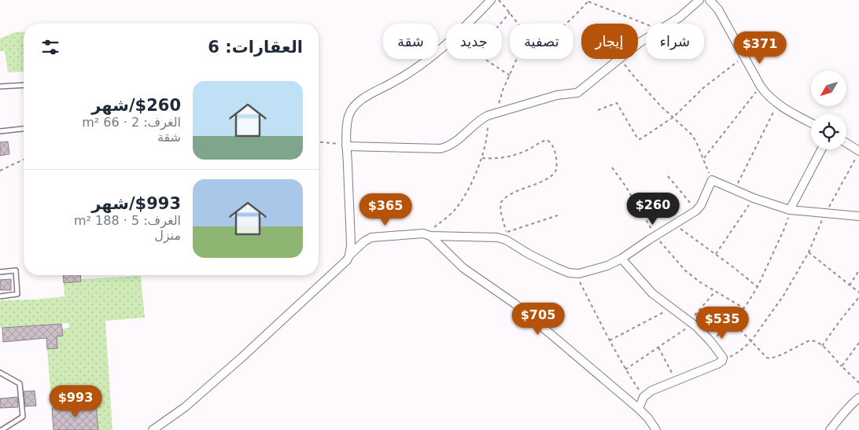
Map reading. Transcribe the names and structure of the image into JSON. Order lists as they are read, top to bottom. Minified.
{"north":"bottom left","page":{"chip":["شراء","إيجار","تصفية","جديد","شقة"],"heading":"العقارات: 6","price":["$371","$260","$365","$705","$535","$993"],"list":[{"name":"$260/شهر","note":"الغرف: 2 · 66 m² · شقة"},{"name":"$993/شهر","note":"الغرف: 5 · 188 m² · منزل"}]}}
